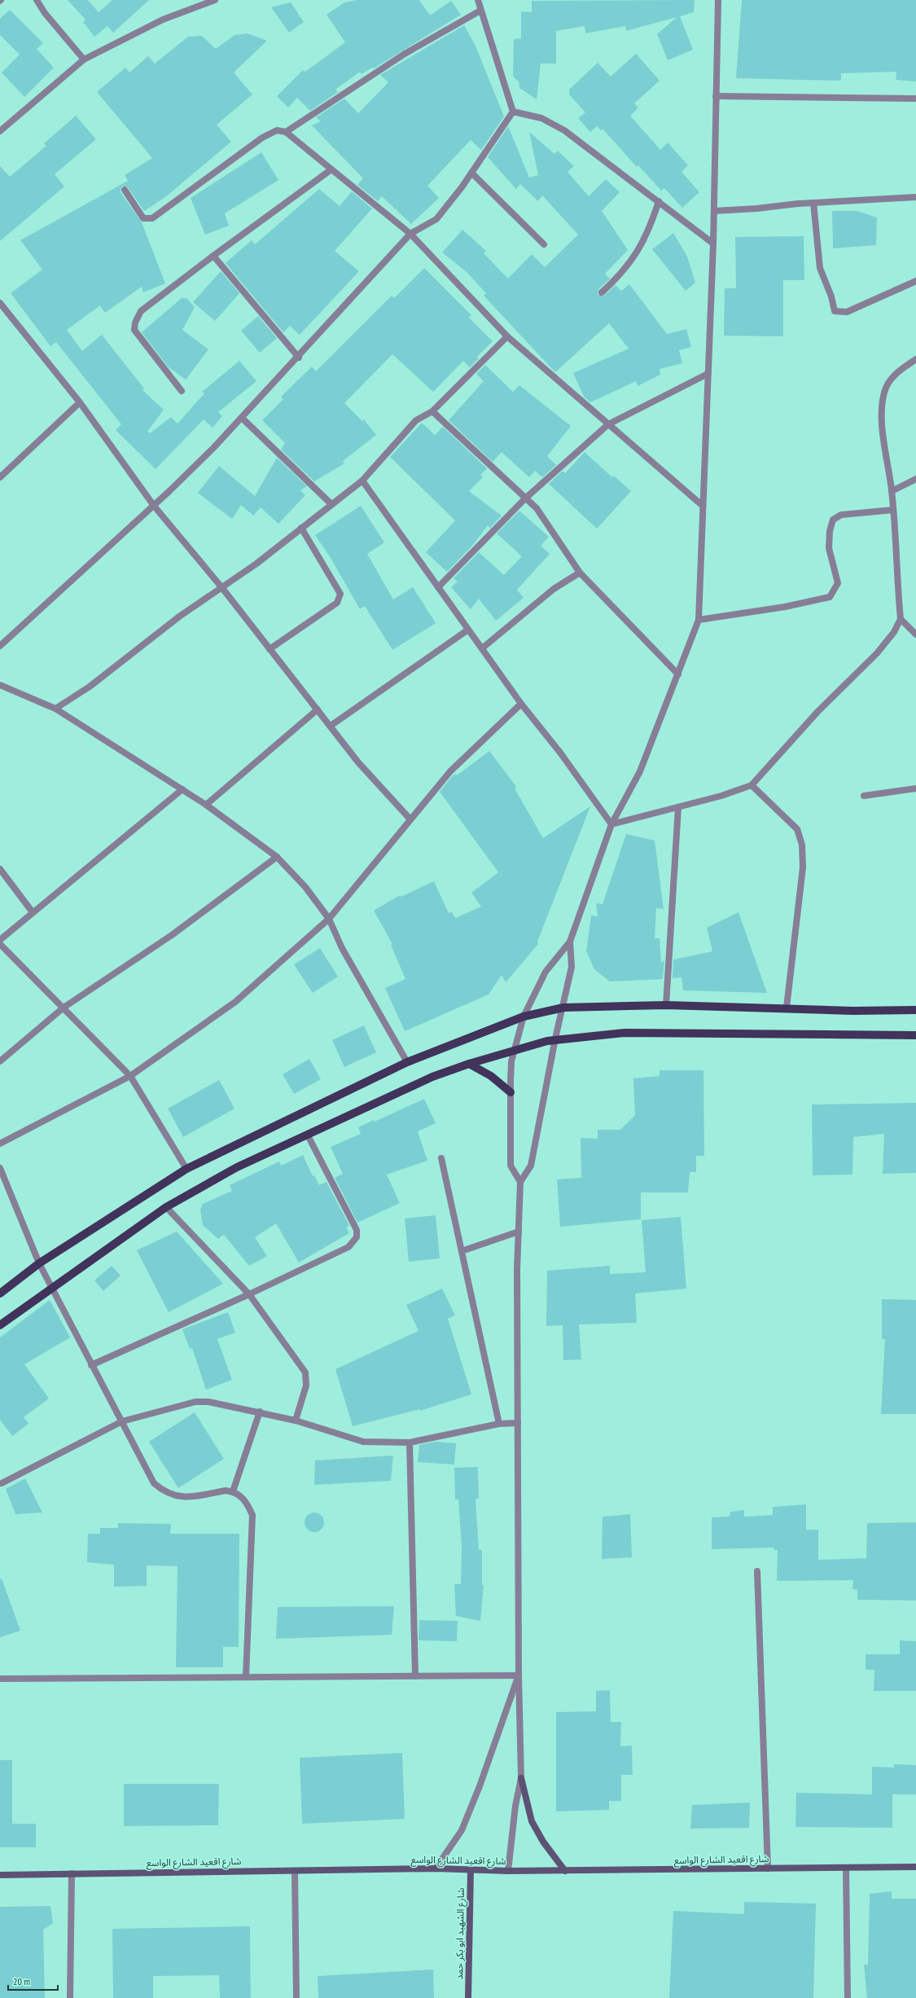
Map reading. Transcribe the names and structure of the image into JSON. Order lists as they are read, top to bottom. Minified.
{"streets":{"street":["شارع اقعيد الشارع الواسع","شارع الشهيد ابو بكر حمد"]},"crossings":[["شارع اقعيد الشارع الواسع","شارع الشهيد ابو بكر حمد"]],"scale_bar":"20 m"}
